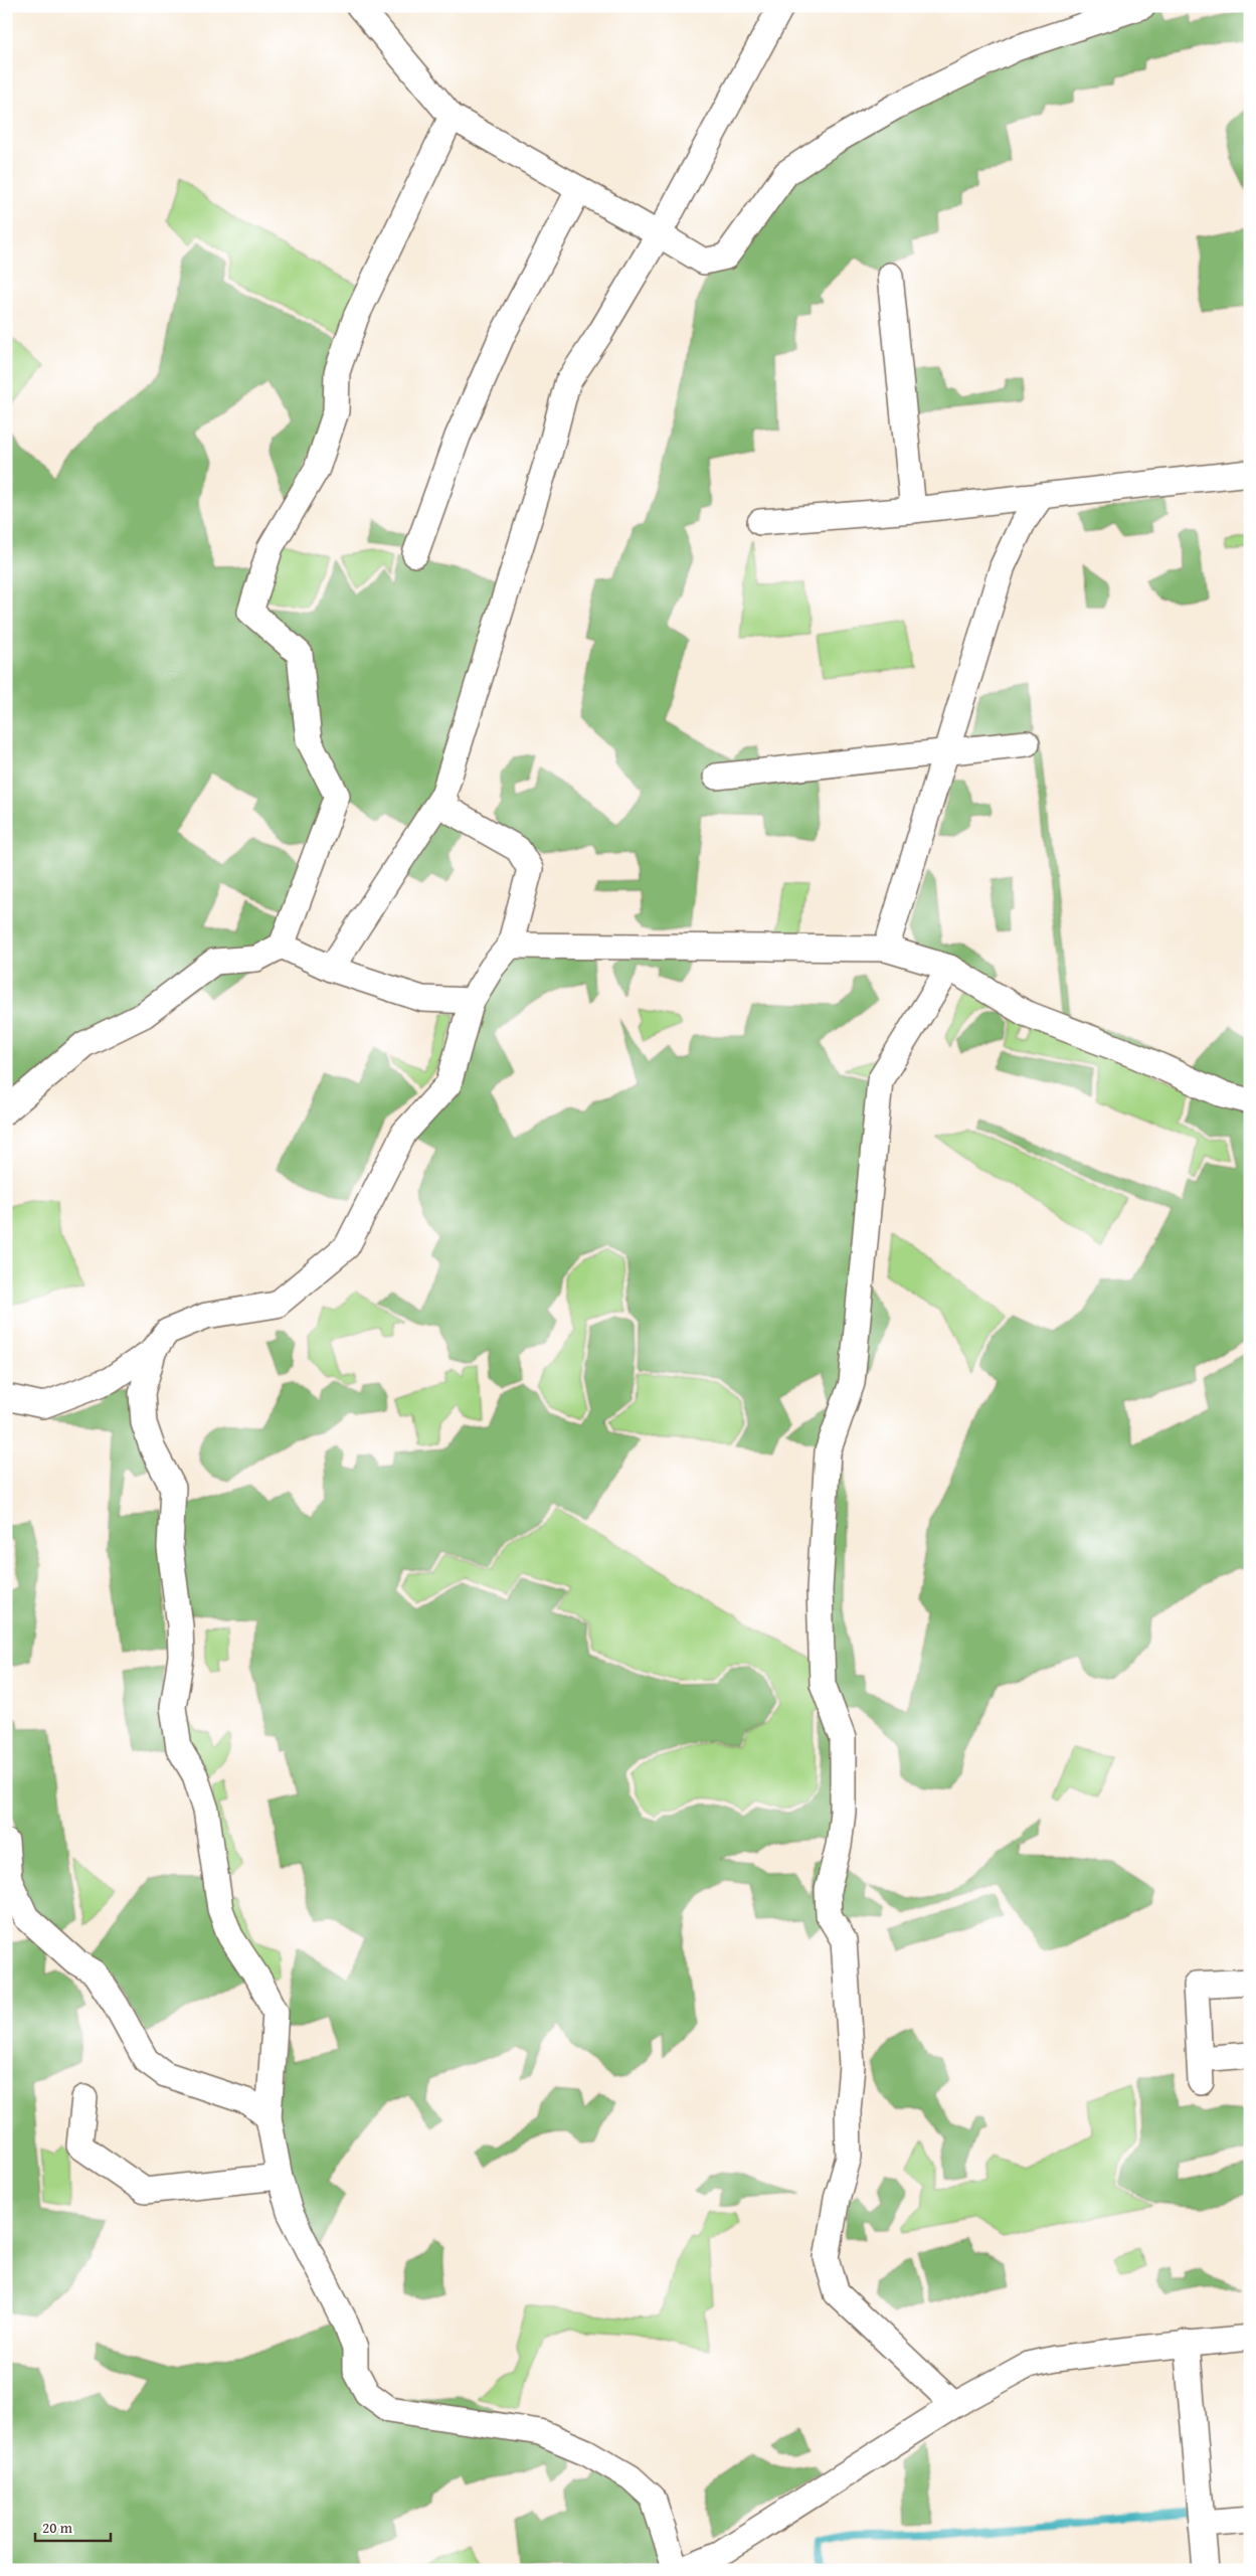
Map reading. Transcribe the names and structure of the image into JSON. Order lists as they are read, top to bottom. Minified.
{"scale_bar":"20 m"}
